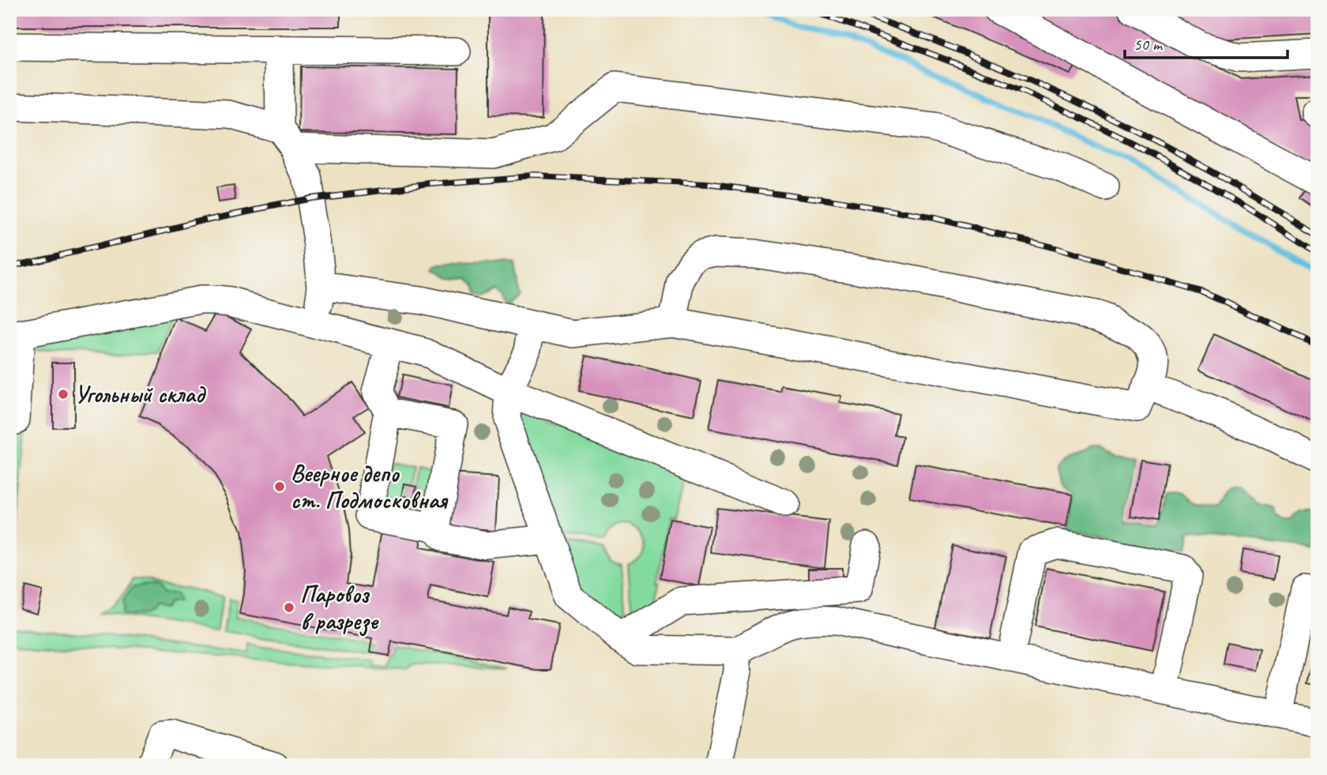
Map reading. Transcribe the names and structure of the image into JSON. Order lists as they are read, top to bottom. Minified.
{"places":["Угольный склад","Веерное депо ст. Подмосковная","Паровоз в разрезе"],"scale_bar":"50 m"}
